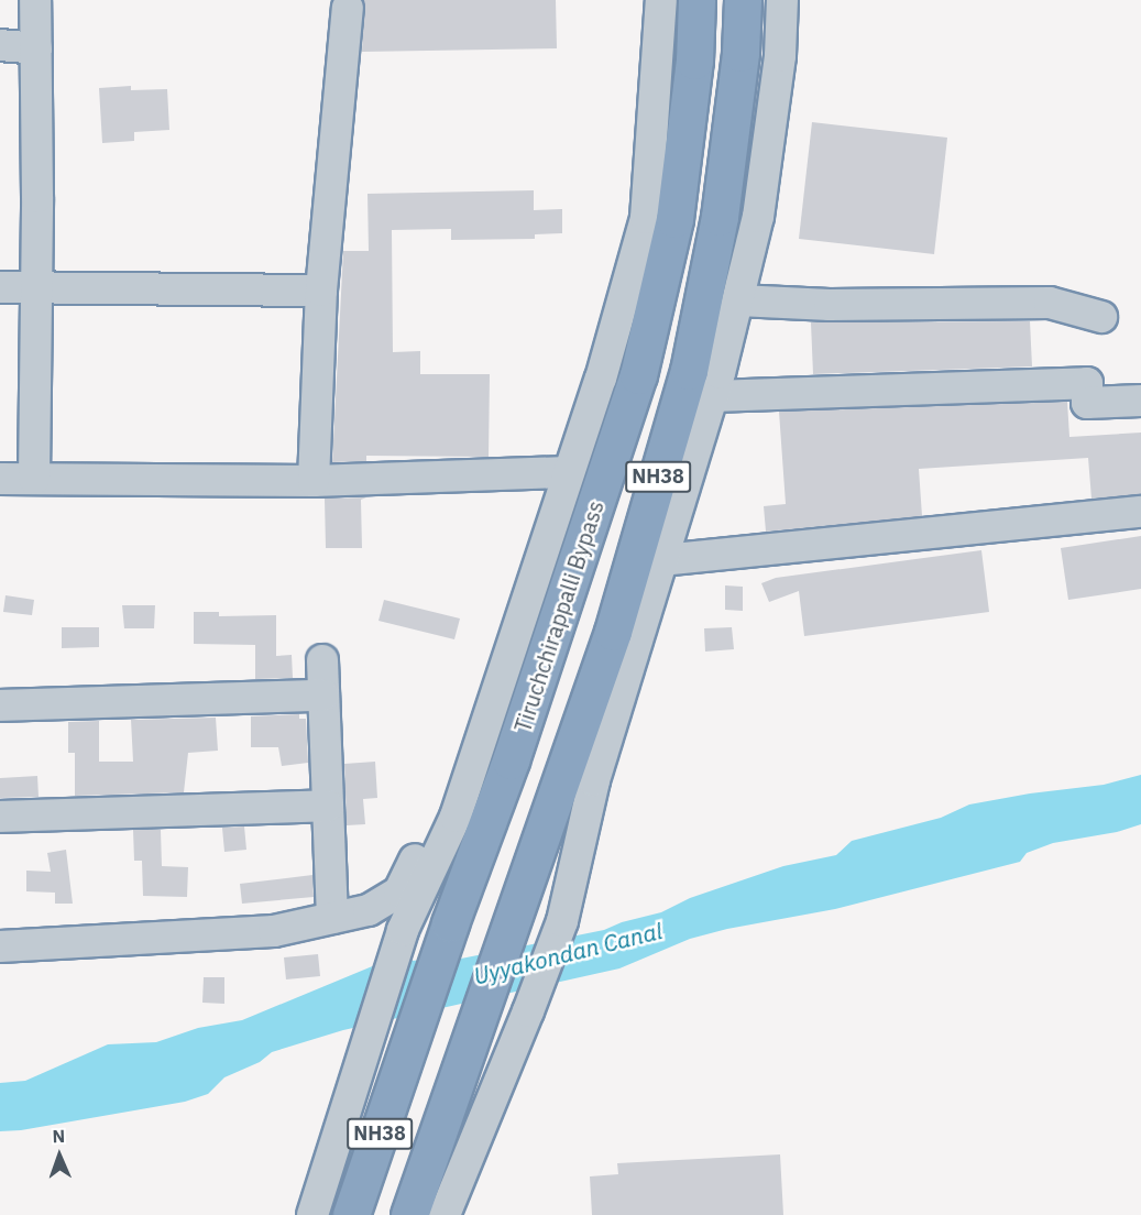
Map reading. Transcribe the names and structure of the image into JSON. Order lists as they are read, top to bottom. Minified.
{"streets":{"highway":["NH38","Tiruchchirappalli Bypass"]},"water":["Uyyakondan Canal"],"north":"top"}
